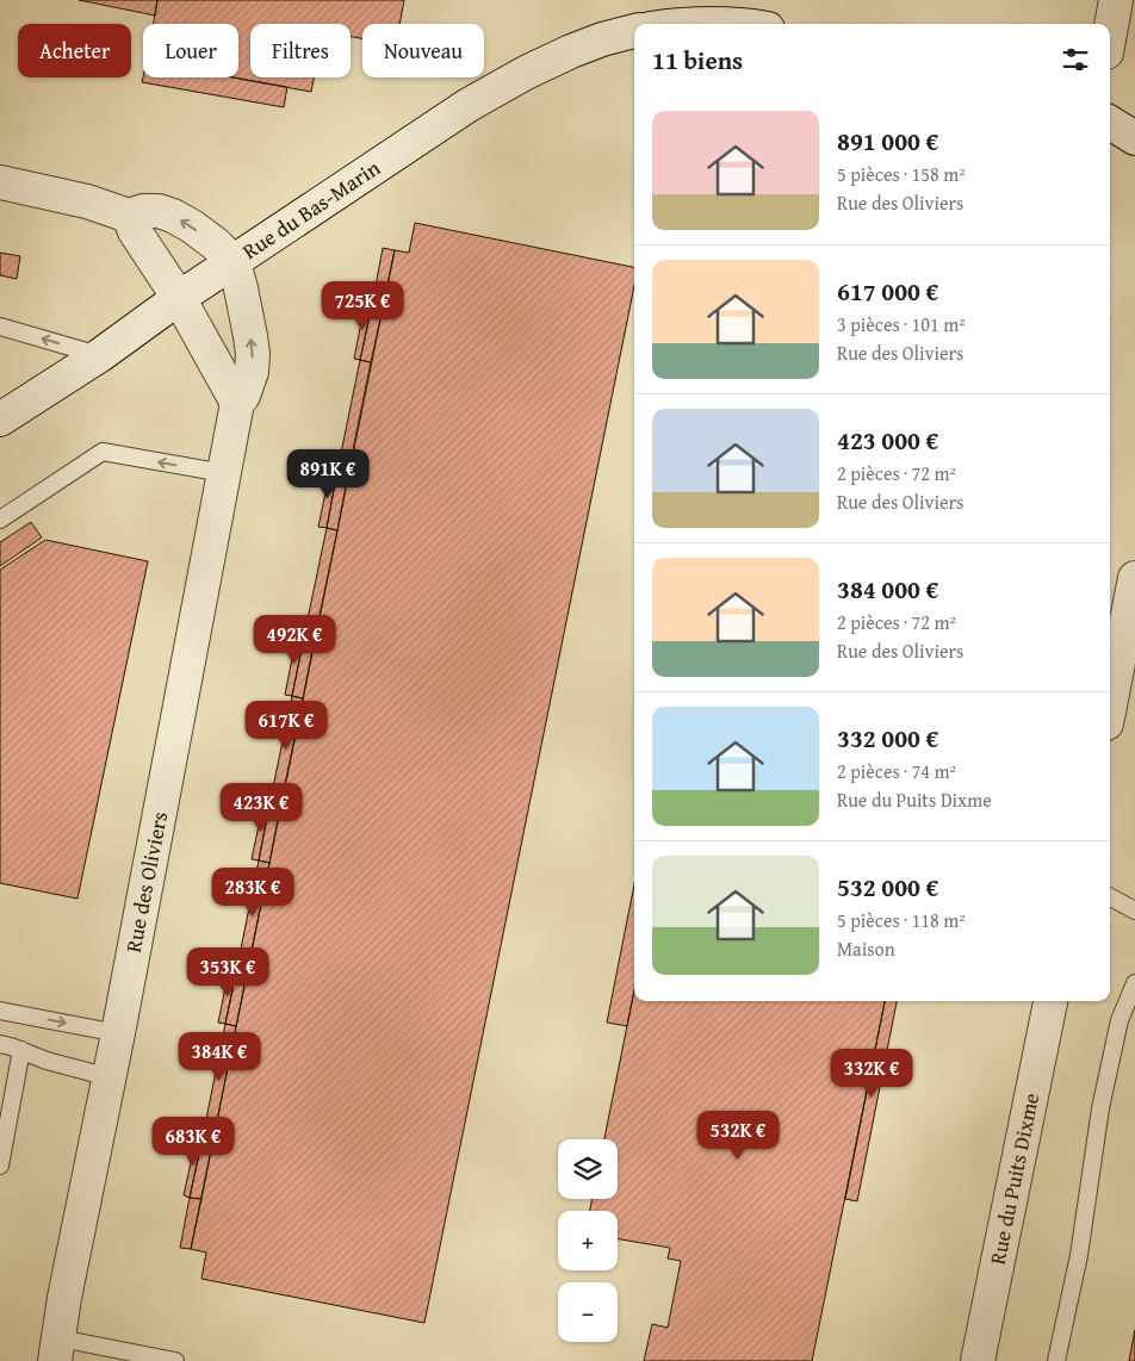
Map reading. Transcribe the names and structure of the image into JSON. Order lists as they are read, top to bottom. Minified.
{"streets":{"street":["Rue du Bas-Marin","Rue des Oliviers","Rue du Puits Dixme"]},"crossings":[["Rue du Bas-Marin","Rue des Oliviers"]],"page":{"chip":["Acheter","Louer","Filtres","Nouveau"],"heading":"11 biens","list":[{"name":"891 000 €","note":"5 pièces · 158 m² · Rue des Oliviers"},{"name":"617 000 €","note":"3 pièces · 101 m² · Rue des Oliviers"},{"name":"423 000 €","note":"2 pièces · 72 m² · Rue des Oliviers"},{"name":"384 000 €","note":"2 pièces · 72 m² · Rue des Oliviers"},{"name":"332 000 €","note":"2 pièces · 74 m² · Rue du Puits Dixme"},{"name":"532 000 €","note":"5 pièces · 118 m² · Maison"}],"price":["725K €","891K €","492K €","617K €","423K €","283K €","353K €","384K €","332K €","532K €","683K €"],"map_buttons":["+","−"]}}
